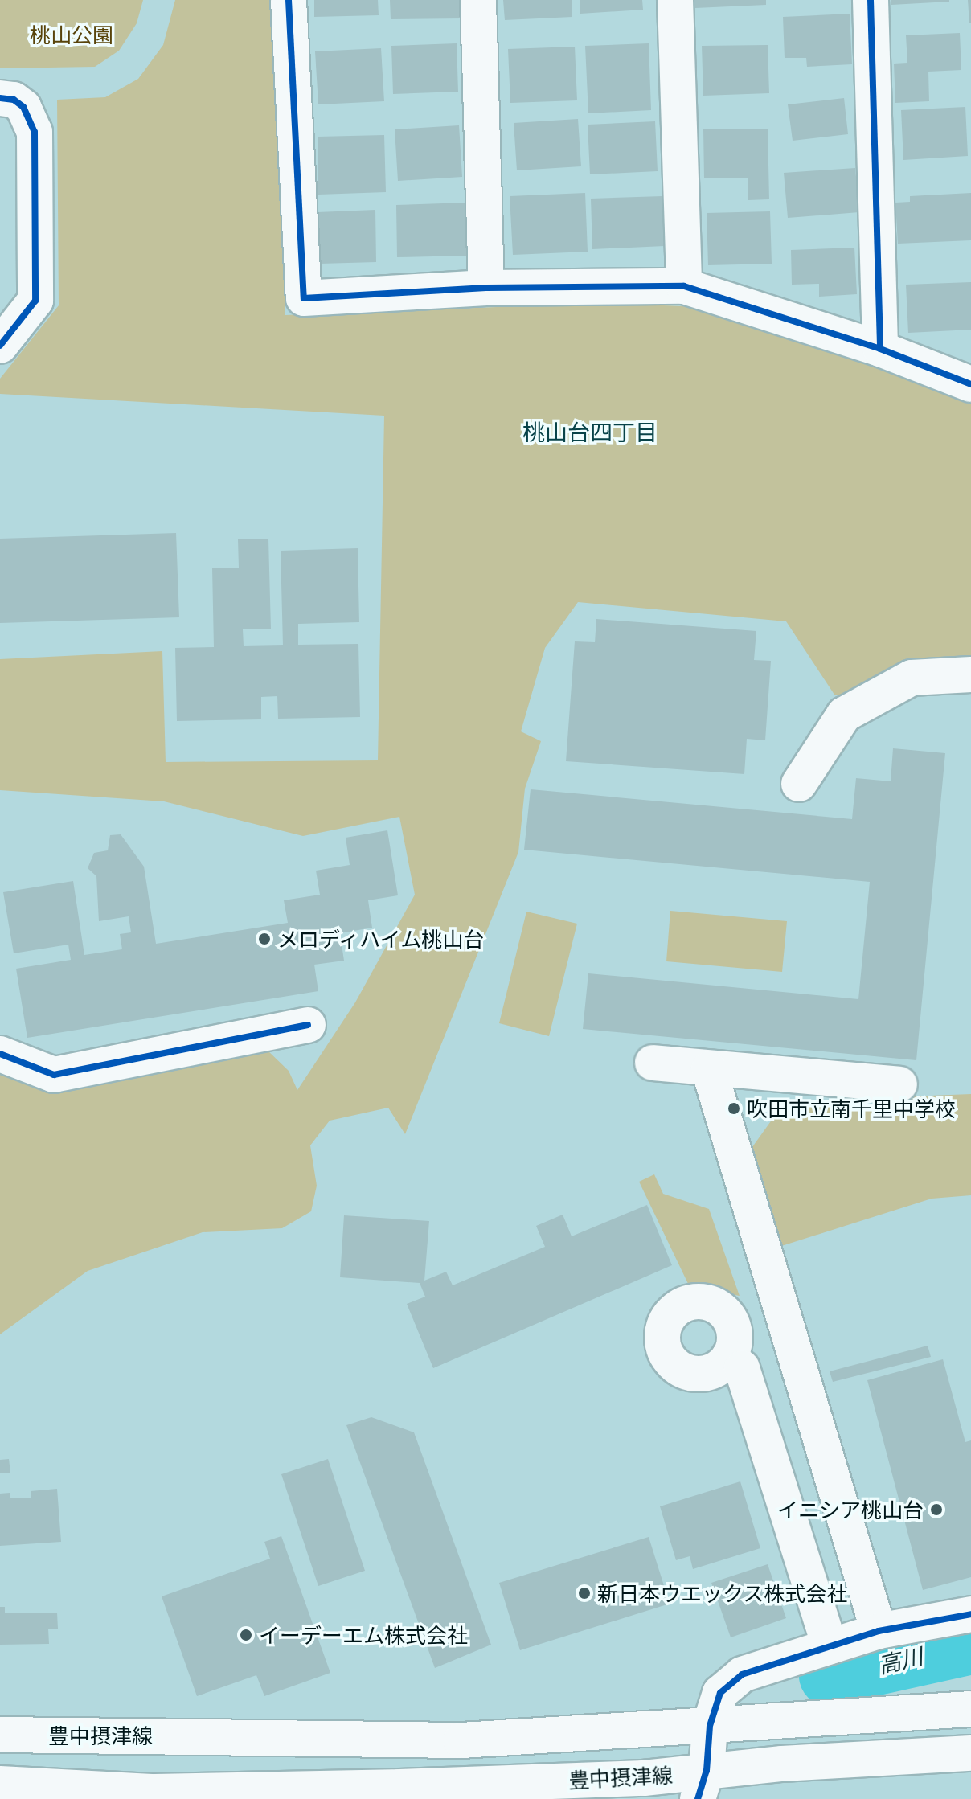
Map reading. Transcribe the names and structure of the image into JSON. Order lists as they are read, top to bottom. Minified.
{"streets":{"street":["豊中摂津線"]},"districts":["桃山台四丁目"],"water":["高川"],"parks":["桃山公園"],"places":["メロディハイム桃山台","吹田市立南千里中学校","イニシア桃山台","新日本ウエックス株式会社","イーデーエム株式会社"]}
